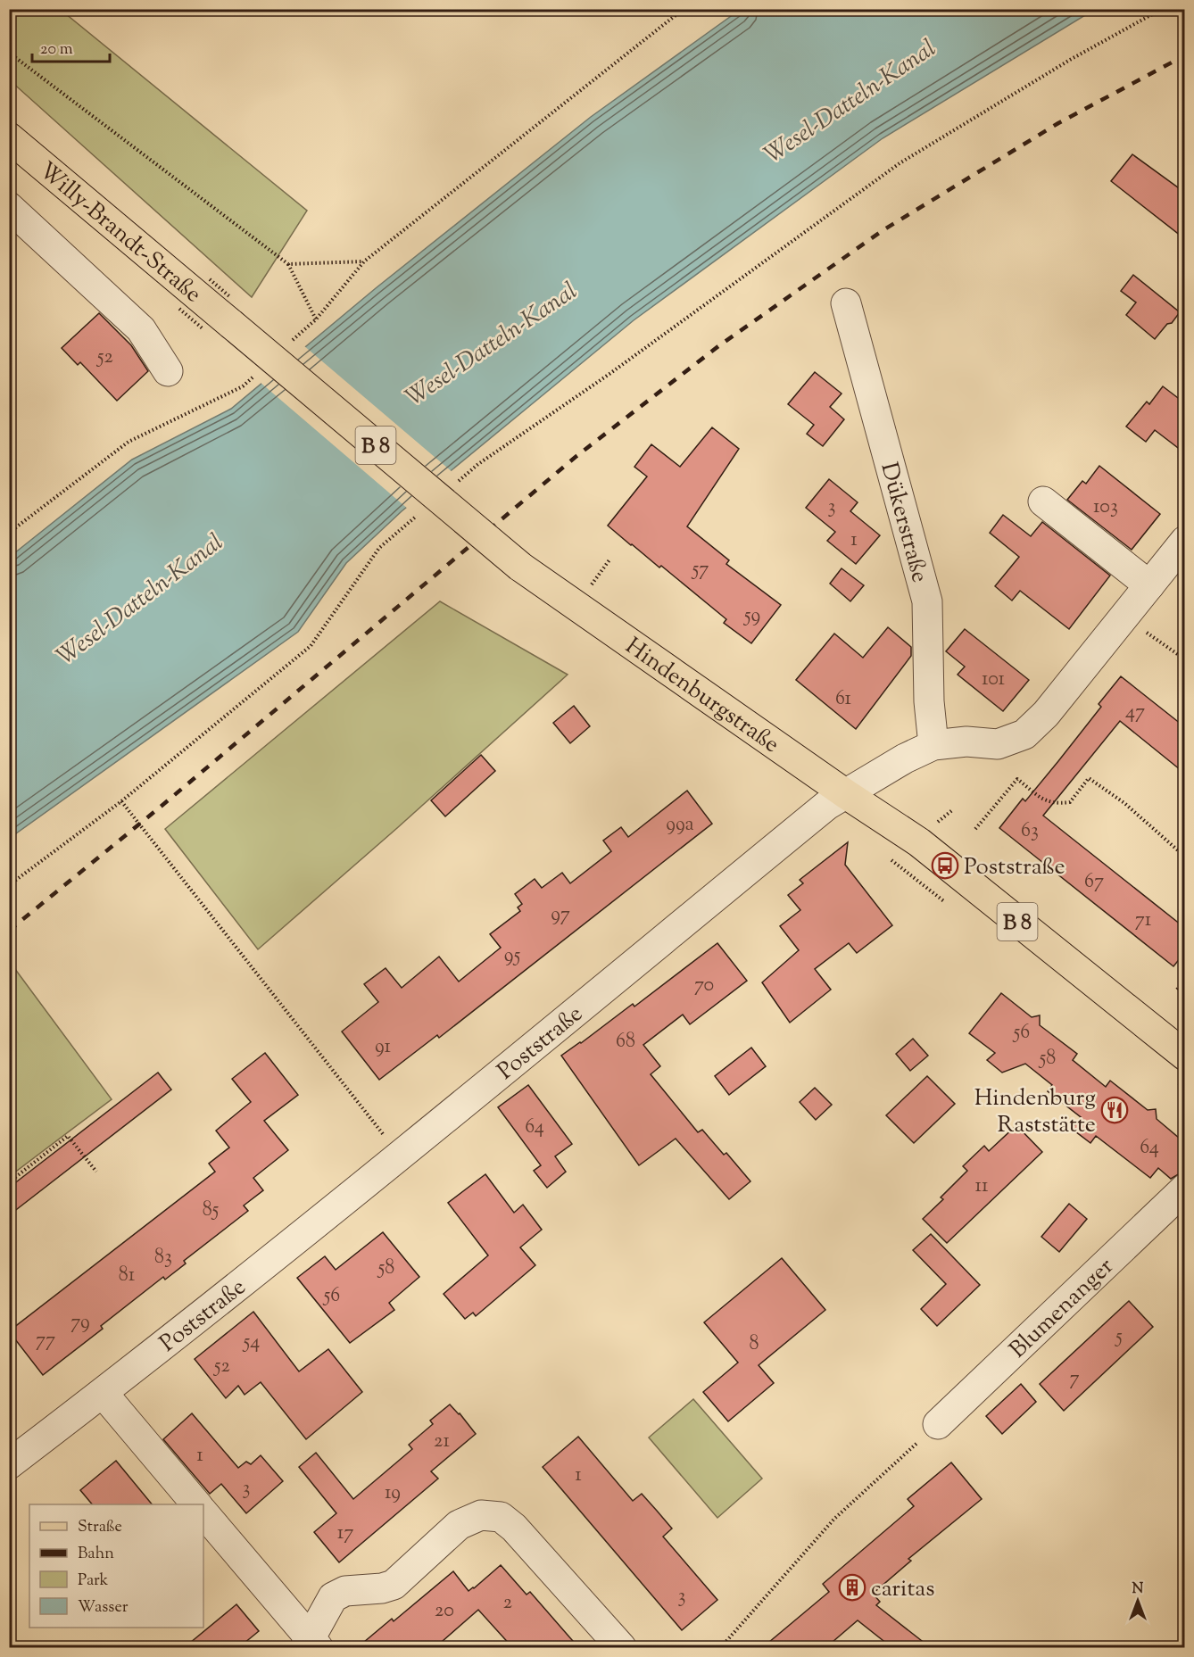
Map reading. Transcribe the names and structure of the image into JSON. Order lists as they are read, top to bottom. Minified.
{"streets":{"main road":["Willy-Brandt-Straße","B 8","Hindenburgstraße"],"street":["Dükerstraße","Poststraße","Blumenanger"]},"crossings":[["Willy-Brandt-Straße","Hindenburgstraße"],["Dükerstraße","Poststraße"],["Hindenburgstraße","Poststraße"]],"water":["Wesel-Datteln-Kanal"],"places":{"bus stop":["Poststraße"],"restaurant":["Hindenburg Raststätte"],"building":["caritas"]},"house_numbers":["52","3","103","1","57","59","101","61","47","99a","63","67","97","71","95","70","56","68","91","58","64","64","11","85","83","58","81","56","79","5","77","54","8","52","7","21","1","1","3","19","17","3","2","20"],"legend":["Straße","Bahn","Park","Wasser"],"scale_bar":"20 m","north":"top"}
